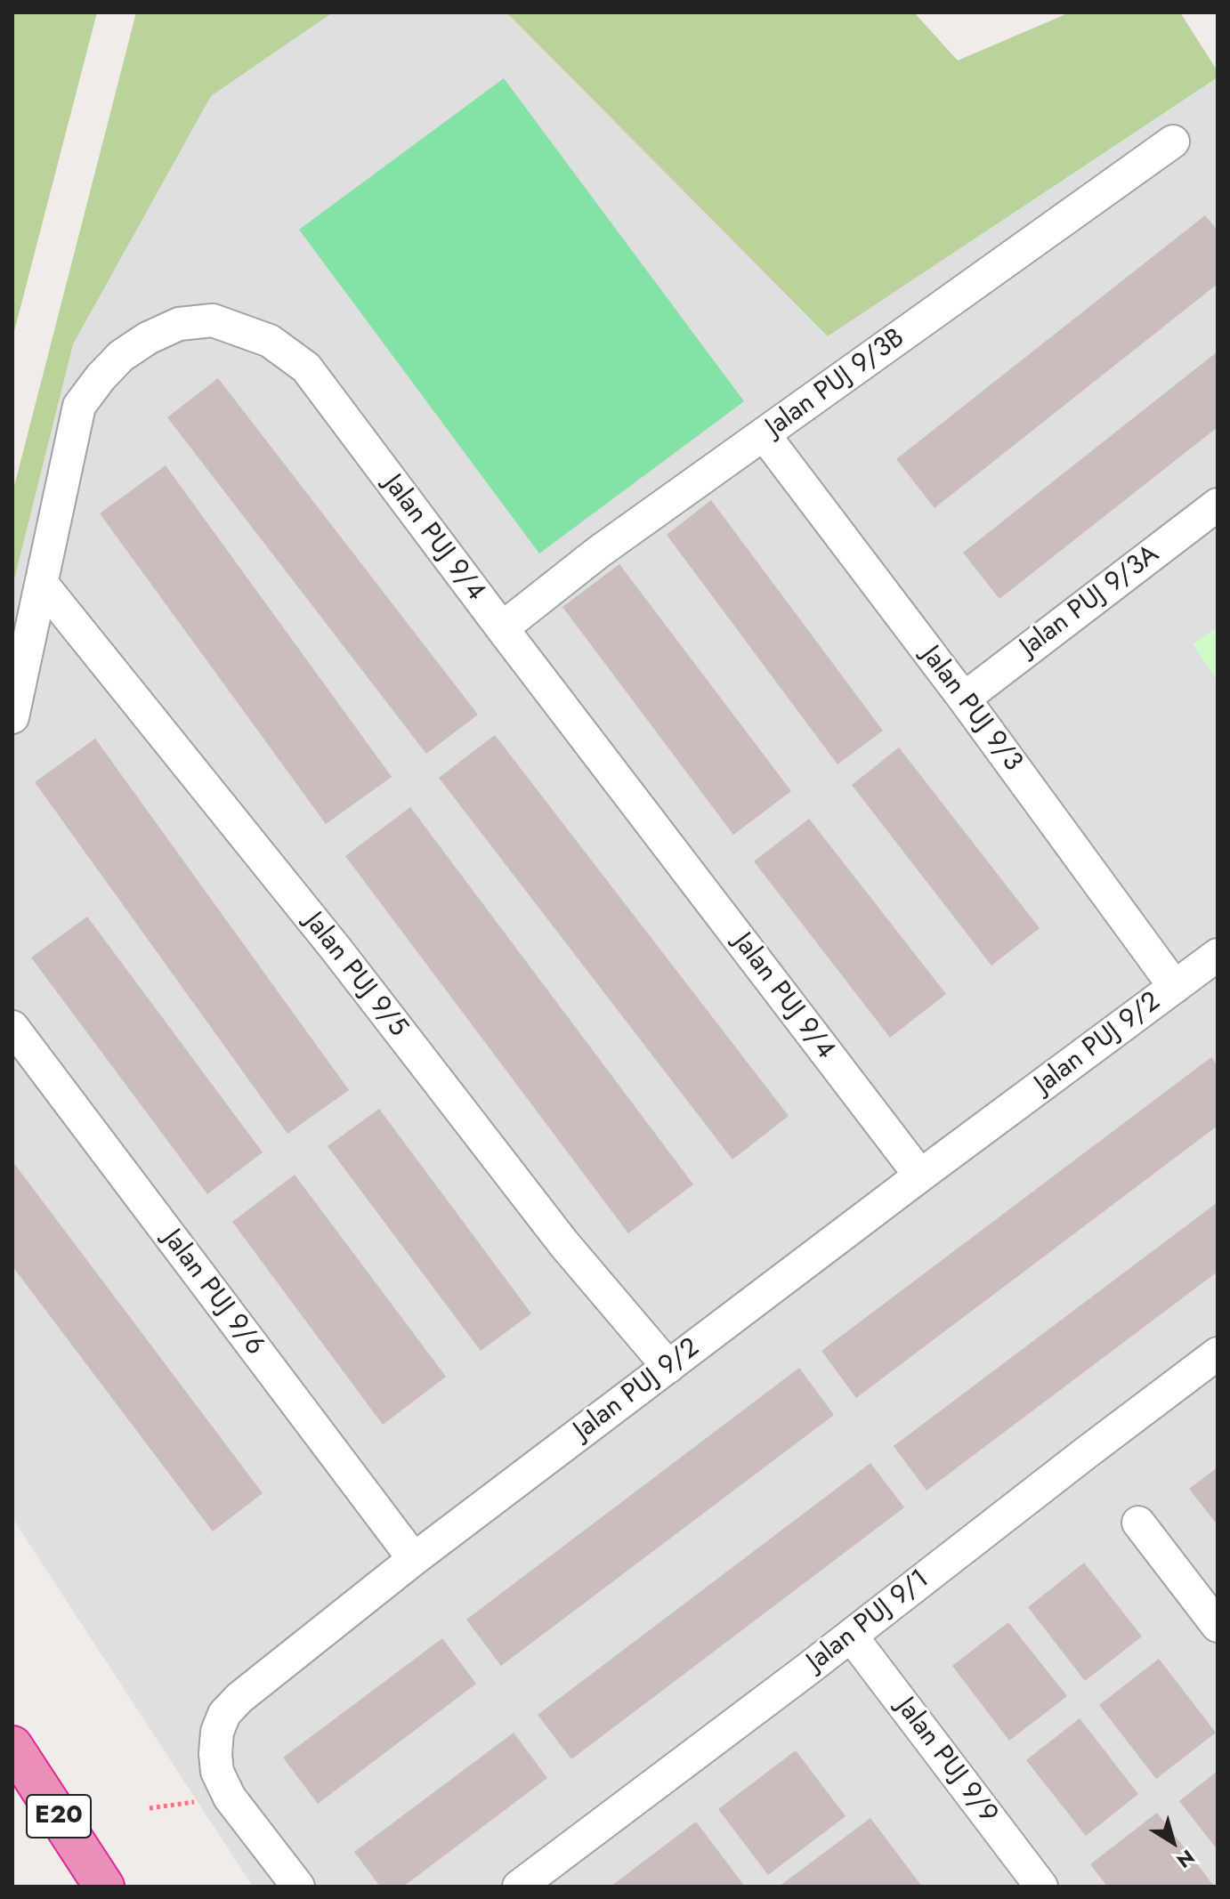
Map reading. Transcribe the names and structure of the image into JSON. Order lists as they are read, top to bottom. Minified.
{"streets":{"highway":["E20"],"street":["Jalan PUJ 9/3B","Jalan PUJ 9/4","Jalan PUJ 9/3A","Jalan PUJ 9/3","Jalan PUJ 9/5","Jalan PUJ 9/2","Jalan PUJ 9/6","Jalan PUJ 9/1","Jalan PUJ 9/9"]},"crossings":[["Jalan PUJ 9/3B","Jalan PUJ 9/4"],["Jalan PUJ 9/3B","Jalan PUJ 9/3"],["Jalan PUJ 9/4","Jalan PUJ 9/5"],["Jalan PUJ 9/4","Jalan PUJ 9/2"],["Jalan PUJ 9/3A","Jalan PUJ 9/3"],["Jalan PUJ 9/3","Jalan PUJ 9/2"],["Jalan PUJ 9/5","Jalan PUJ 9/2"],["Jalan PUJ 9/2","Jalan PUJ 9/6"],["Jalan PUJ 9/1","Jalan PUJ 9/9"]],"north":"bottom right"}
